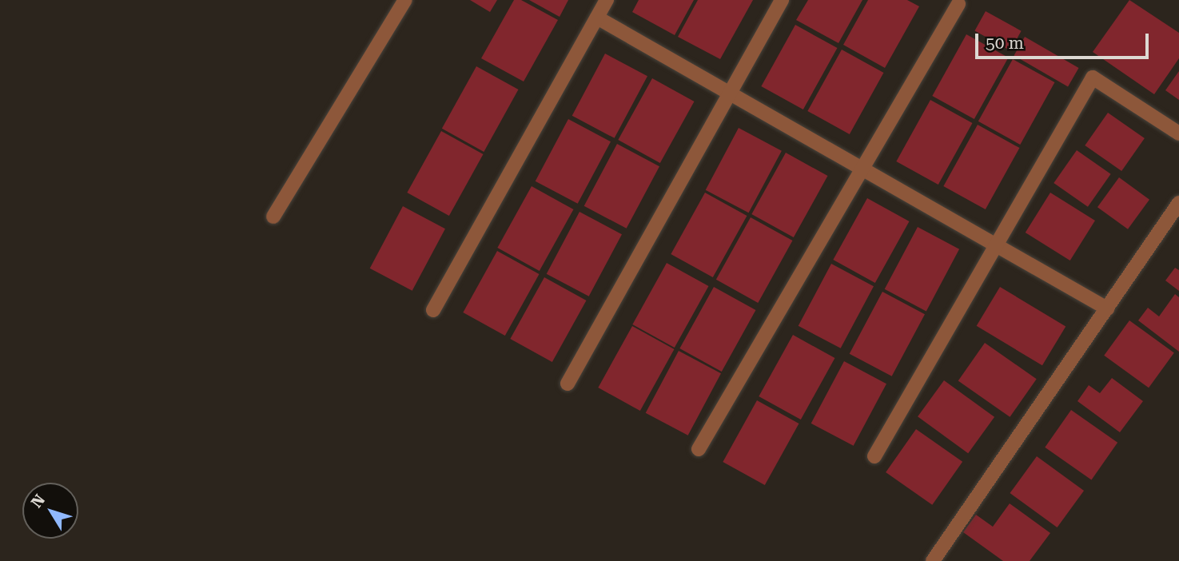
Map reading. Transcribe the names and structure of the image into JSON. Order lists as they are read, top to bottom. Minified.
{"scale_bar":"50 m","north":"top left"}
